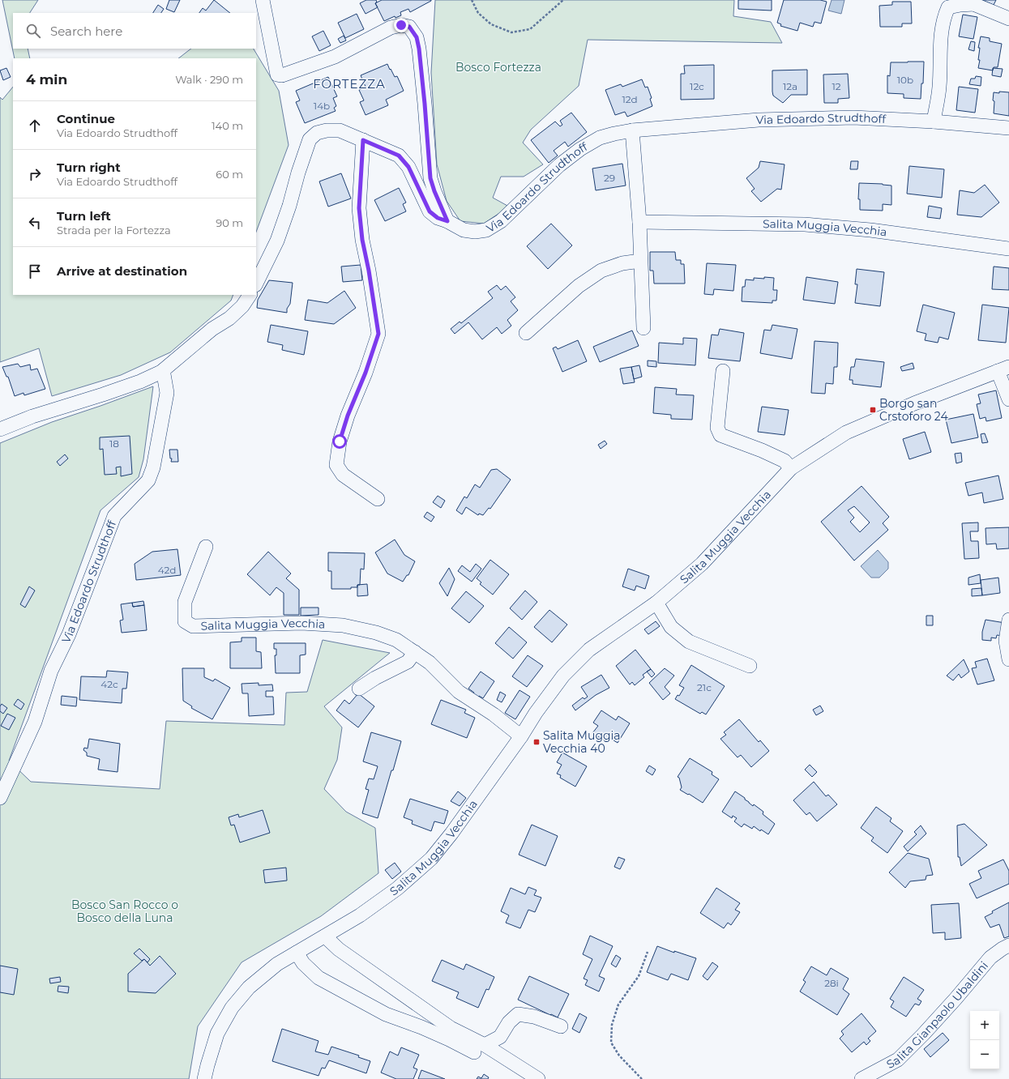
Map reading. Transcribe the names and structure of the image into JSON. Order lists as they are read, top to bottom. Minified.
{"streets":{"street":["Via Edoardo Strudthoff","Salita Muggia Vecchia","Salita Gianpaolo Ubaldini"]},"districts":["FORTEZZA"],"parks":["Bosco Fortezza","Bosco San Rocco o Bosco della Luna"],"places":{"transit":["Borgo san Crstoforo 24","Salita Muggia Vecchia 40"]},"house_numbers":["10b","12c","12a","12","12d","14b","29","18","42d","42c","21c","28i"],"page":{"search":"Search here","heading":["4 min","Walk · 290 m"],"list":[["Continue","Via Edoardo Strudthoff","140 m"],["Turn right","Via Edoardo Strudthoff","60 m"],["Turn left","Strada per la Fortezza","90 m"],"Arrive at destination"],"map_buttons":["+","−"]}}
